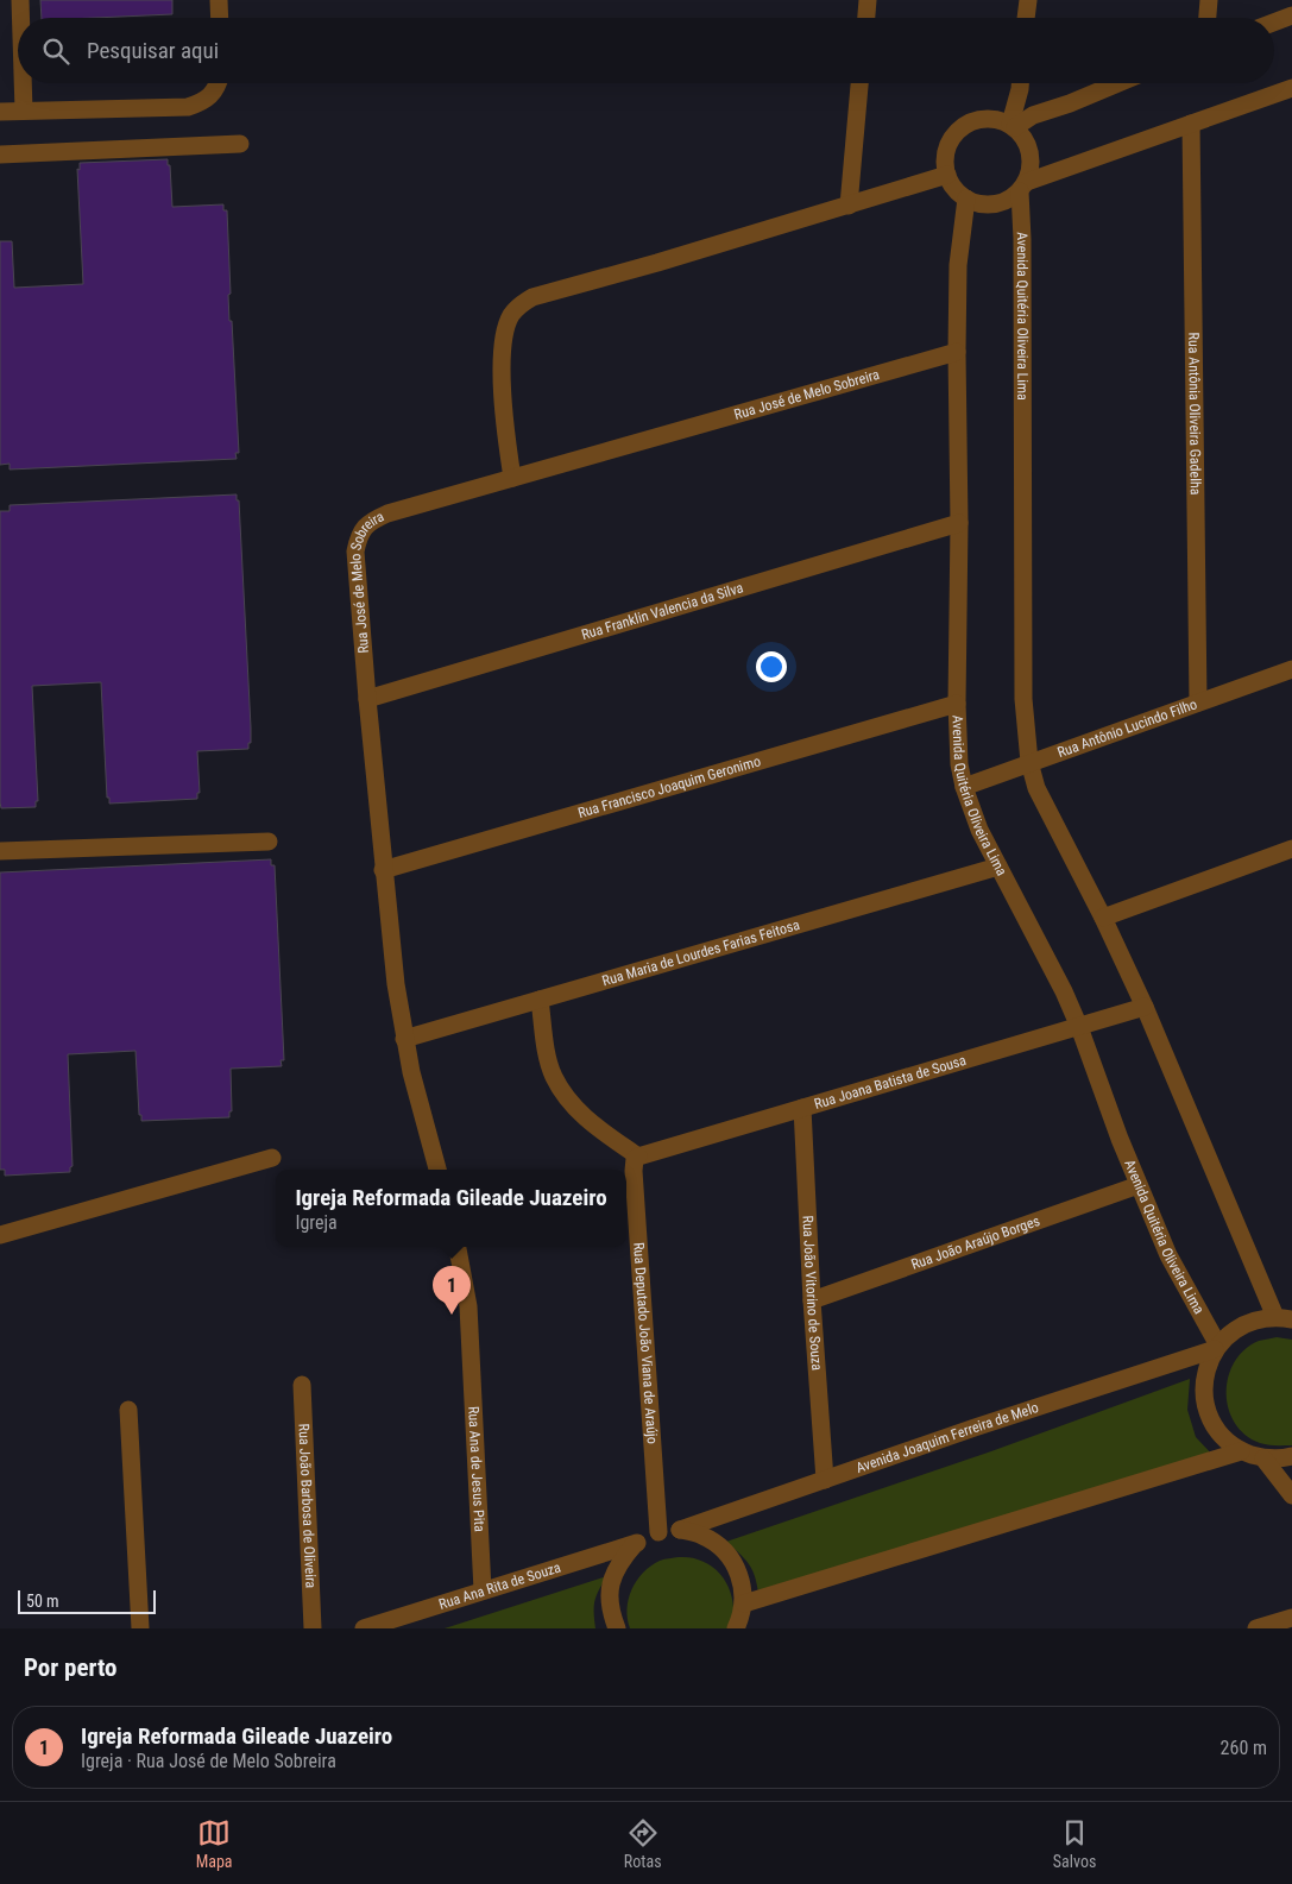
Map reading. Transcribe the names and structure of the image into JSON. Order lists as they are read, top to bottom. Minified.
{"streets":{"street":["Avenida Quitéria Oliveira Lima","Rua José de Melo Sobreira","Rua Antônia Oliveira Gadelha","Rua Franklin Valencia da Silva","Rua Antônio Lucindo Filho","Rua Francisco Joaquim Geronimo","Rua Maria de Lourdes Farias Feitosa","Rua Joana Batista de Sousa","Rua João Araújo Borges","Rua João Vitorino de Souza","Rua Deputado João Viana de Araújo","Avenida Joaquim Ferreira de Melo","Rua Ana de Jesus Pita","Rua João Barbosa de Oliveira","Rua Ana Rita de Souza"]},"crossings":[["Avenida Quitéria Oliveira Lima","Rua José de Melo Sobreira"],["Avenida Quitéria Oliveira Lima","Rua Franklin Valencia da Silva"],["Avenida Quitéria Oliveira Lima","Rua Antônio Lucindo Filho"],["Avenida Quitéria Oliveira Lima","Rua Francisco Joaquim Geronimo"],["Avenida Quitéria Oliveira Lima","Rua Maria de Lourdes Farias Feitosa"],["Avenida Quitéria Oliveira Lima","Rua Joana Batista de Sousa"],["Avenida Quitéria Oliveira Lima","Rua João Araújo Borges"],["Avenida Quitéria Oliveira Lima","Avenida Joaquim Ferreira de Melo"],["Rua José de Melo Sobreira","Rua Franklin Valencia da Silva"],["Rua José de Melo Sobreira","Rua Francisco Joaquim Geronimo"],["Rua José de Melo Sobreira","Rua Maria de Lourdes Farias Feitosa"],["Rua Antônia Oliveira Gadelha","Rua Antônio Lucindo Filho"],["Rua Joana Batista de Sousa","Rua João Vitorino de Souza"],["Rua Joana Batista de Sousa","Rua Deputado João Viana de Araújo"],["Rua João Araújo Borges","Rua João Vitorino de Souza"],["Rua João Vitorino de Souza","Avenida Joaquim Ferreira de Melo"],["Rua Ana de Jesus Pita","Rua Ana Rita de Souza"]],"scale_bar":"50 m","page":{"search":"Pesquisar aqui","popup":["Igreja Reformada Gileade Juazeiro","Igreja"],"pins":"1","scale":"50 m","heading":"Por perto","list":[{"mark":"1","name":"Igreja Reformada Gileade Juazeiro","note":"Igreja · Rua José de Melo Sobreira","value":"260 m"}],"nav":["Mapa","Rotas","Salvos"]}}
